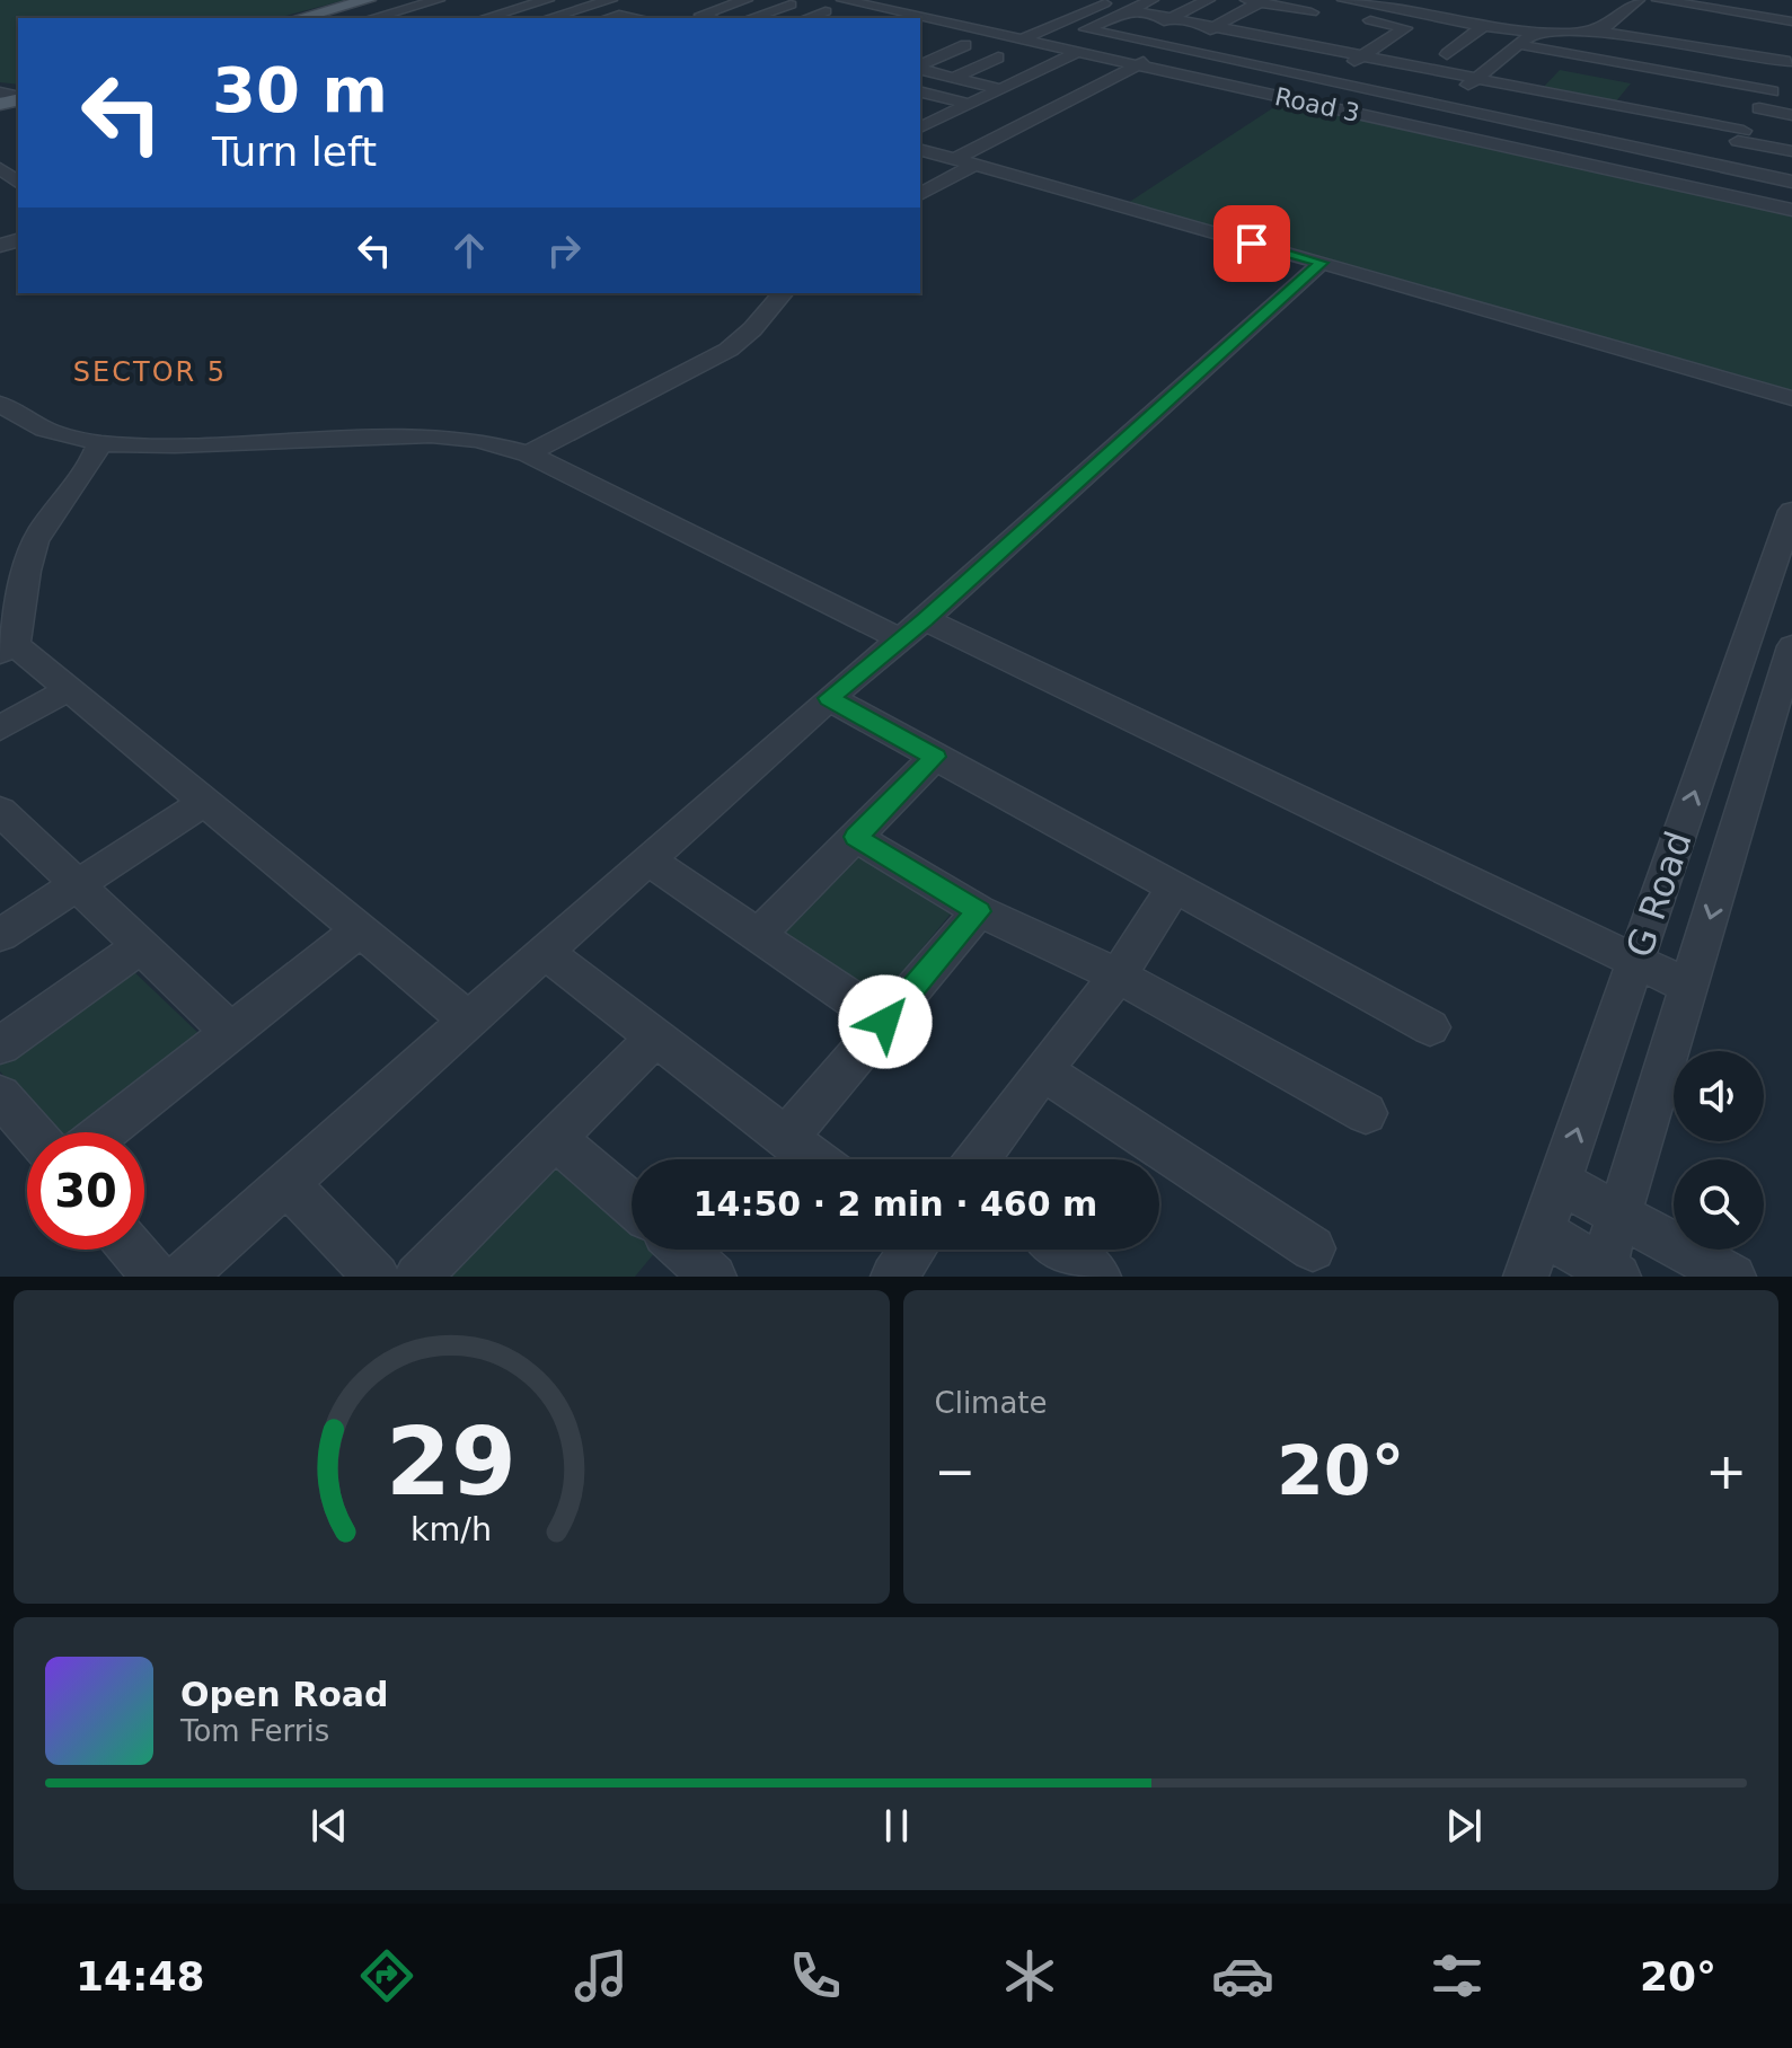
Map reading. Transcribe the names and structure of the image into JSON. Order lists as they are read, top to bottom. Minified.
{"streets":{"street":["Road 3","G Road"]},"districts":["SECTOR 5"],"page":{"turn":["30 m","Turn left"],"limit":"30","trip":"14:50 · 2 min · 460 m","tile":"Climate","heat":["−","20°","+"],"song":["Open Road","Tom Ferris"],"tabs":["14:48","20°"],"gauge":["29","km/h"]}}
